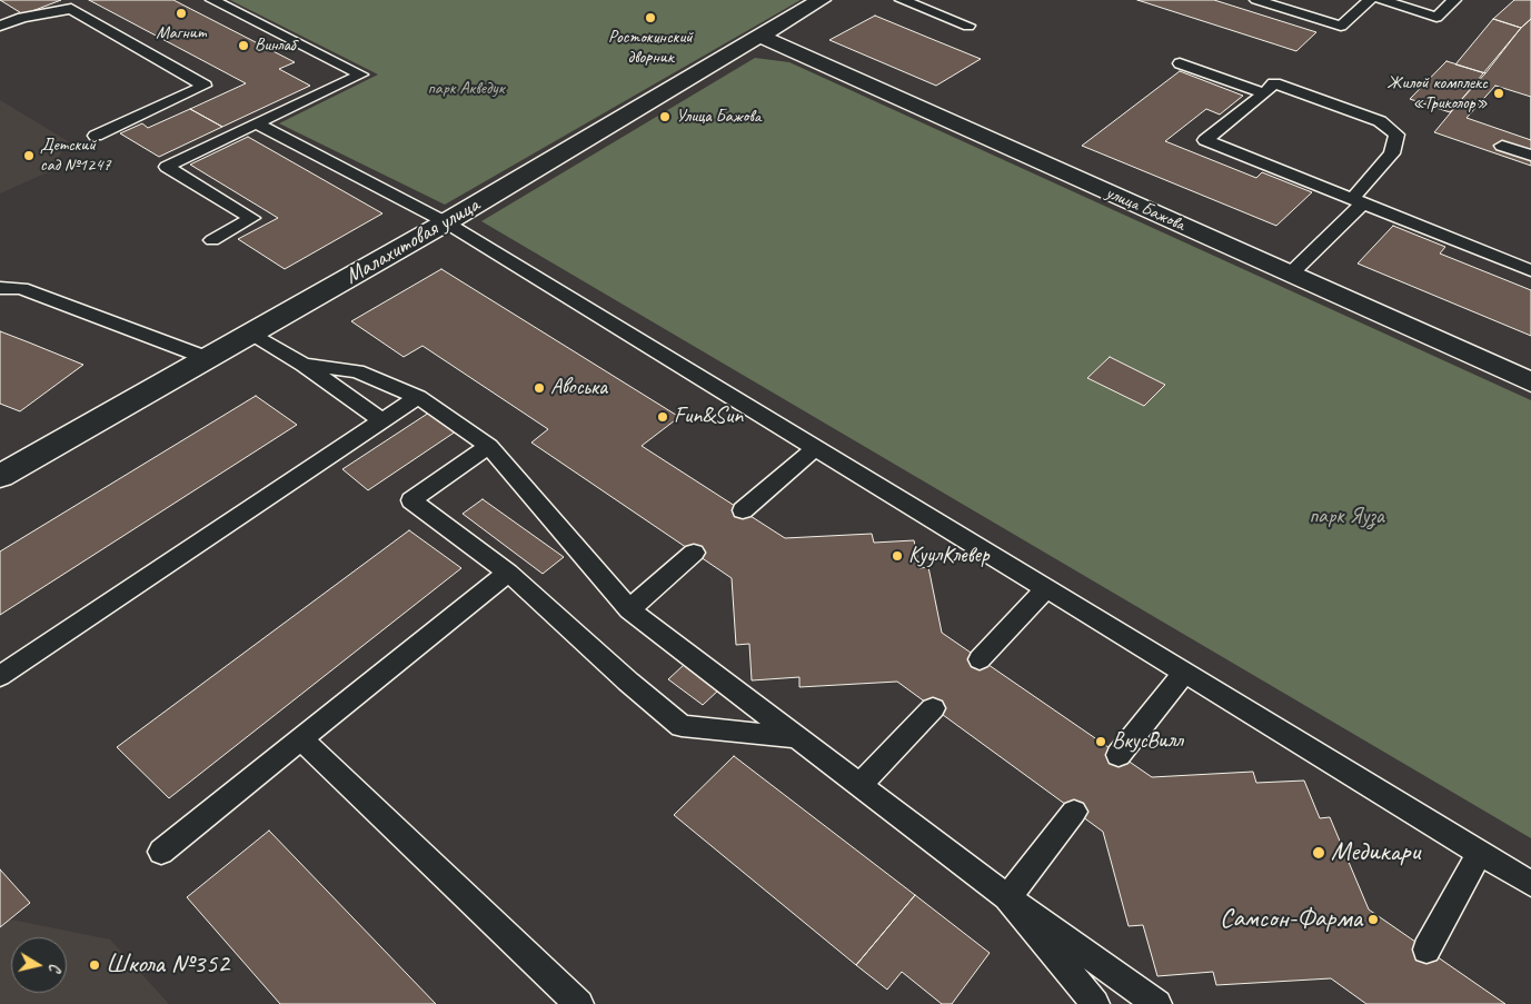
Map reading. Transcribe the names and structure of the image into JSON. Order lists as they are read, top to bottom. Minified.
{"streets":{"street":["улица Бажова","Малахитовая улица"]},"crossings":[["улица Бажова","Малахитовая улица"]],"parks":["парк Акведук","парк Яуза"],"places":["Магнит","Ростокинский дворник","Винлаб","Жилой комплекс «Триколор»","Улица Бажова","Детский сад №1247","Авоська","Fun&Sun","КуулКлевер","ВкусВилл","Медикари","Самсон-Фарма","Школа №352"],"north":"right"}
